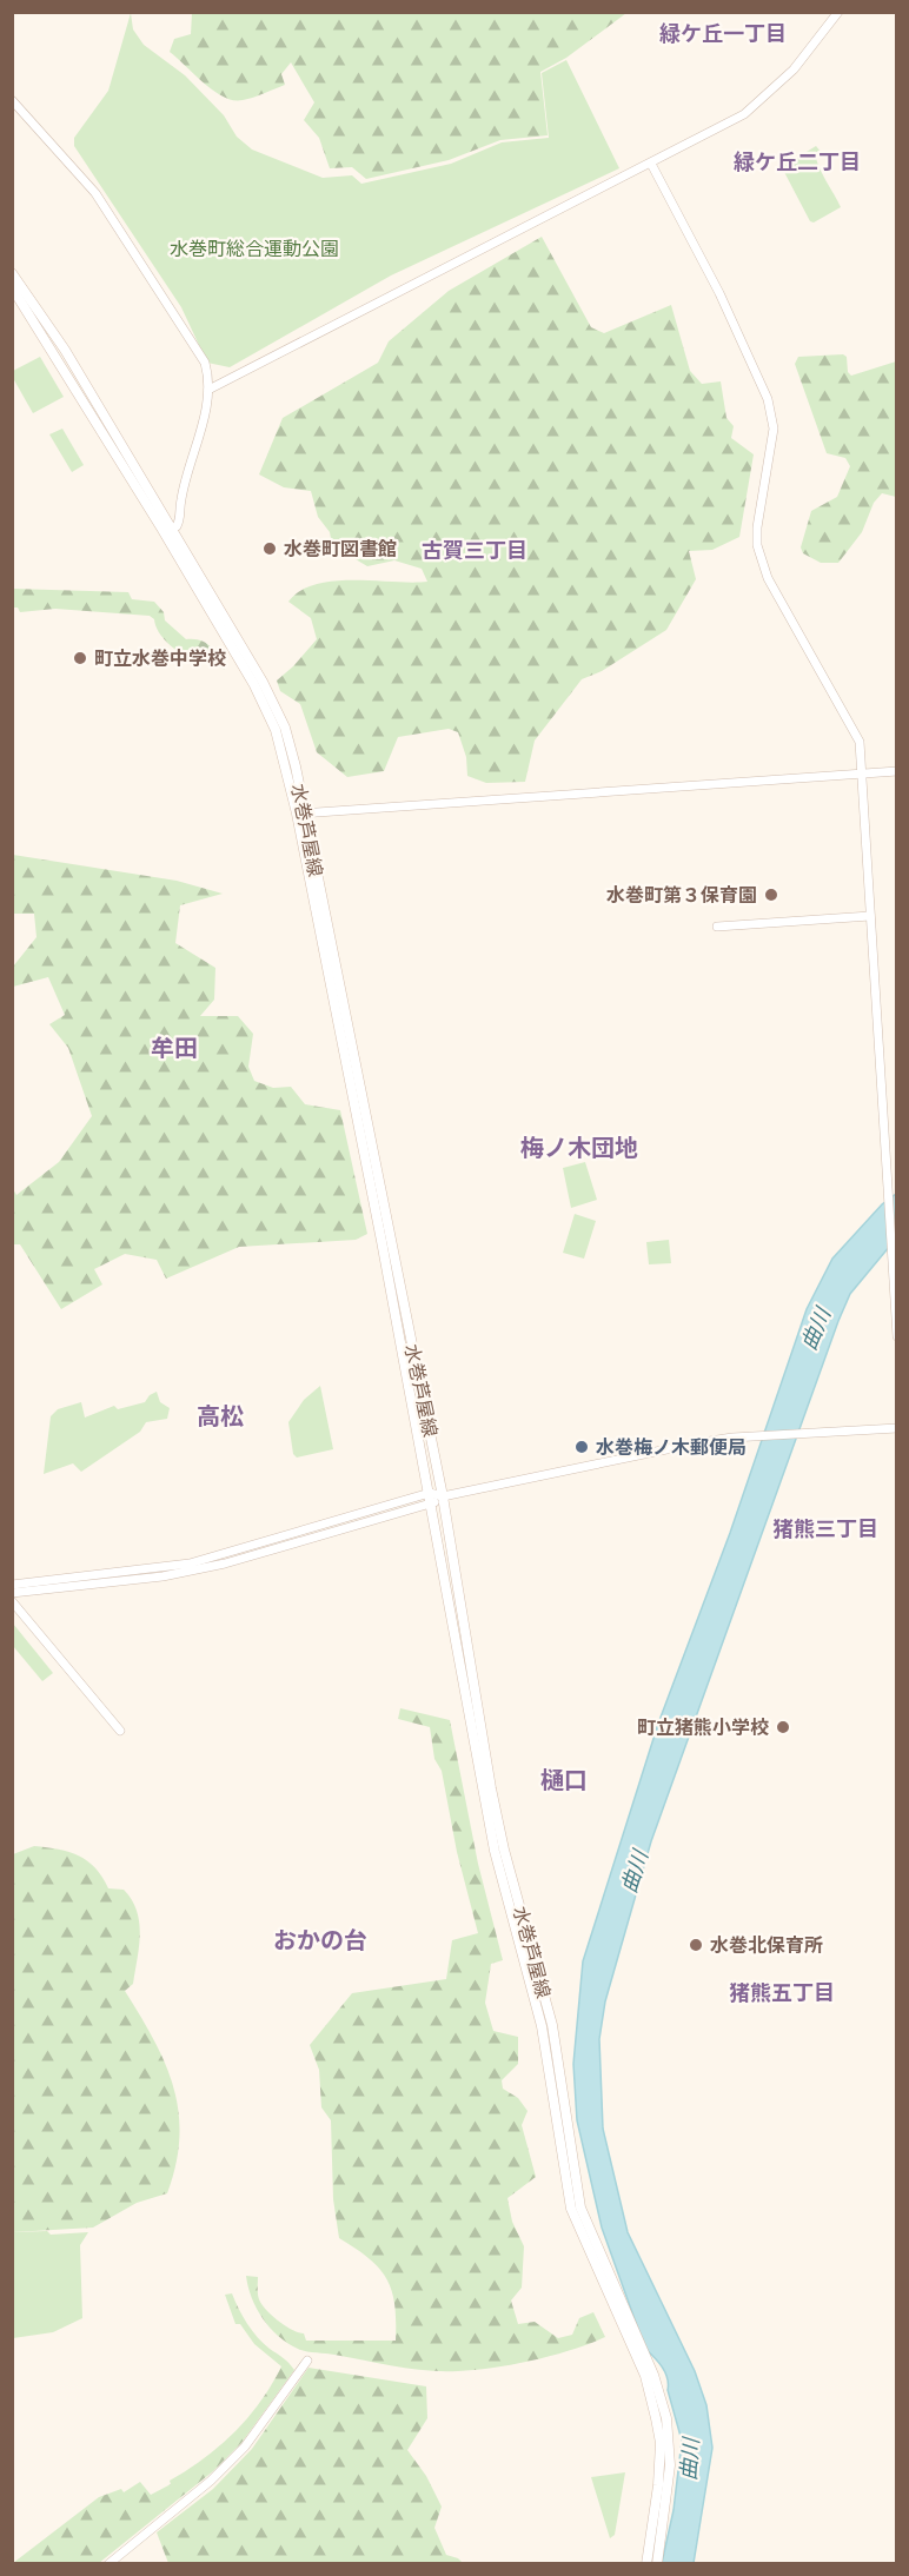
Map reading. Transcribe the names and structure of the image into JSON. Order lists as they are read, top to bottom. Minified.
{"streets":{"main road":["水巻芦屋線"]},"districts":["緑ケ丘一丁目","緑ケ丘二丁目","古賀三丁目","牟田","梅ノ木団地","高松","猪熊三丁目","樋口","おかの台","猪熊五丁目"],"water":["曲川"],"parks":["水巻町総合運動公園"],"places":["水巻町図書館","町立水巻中学校","水巻町第３保育園","水巻梅ノ木郵便局","町立猪熊小学校","水巻北保育所"]}
